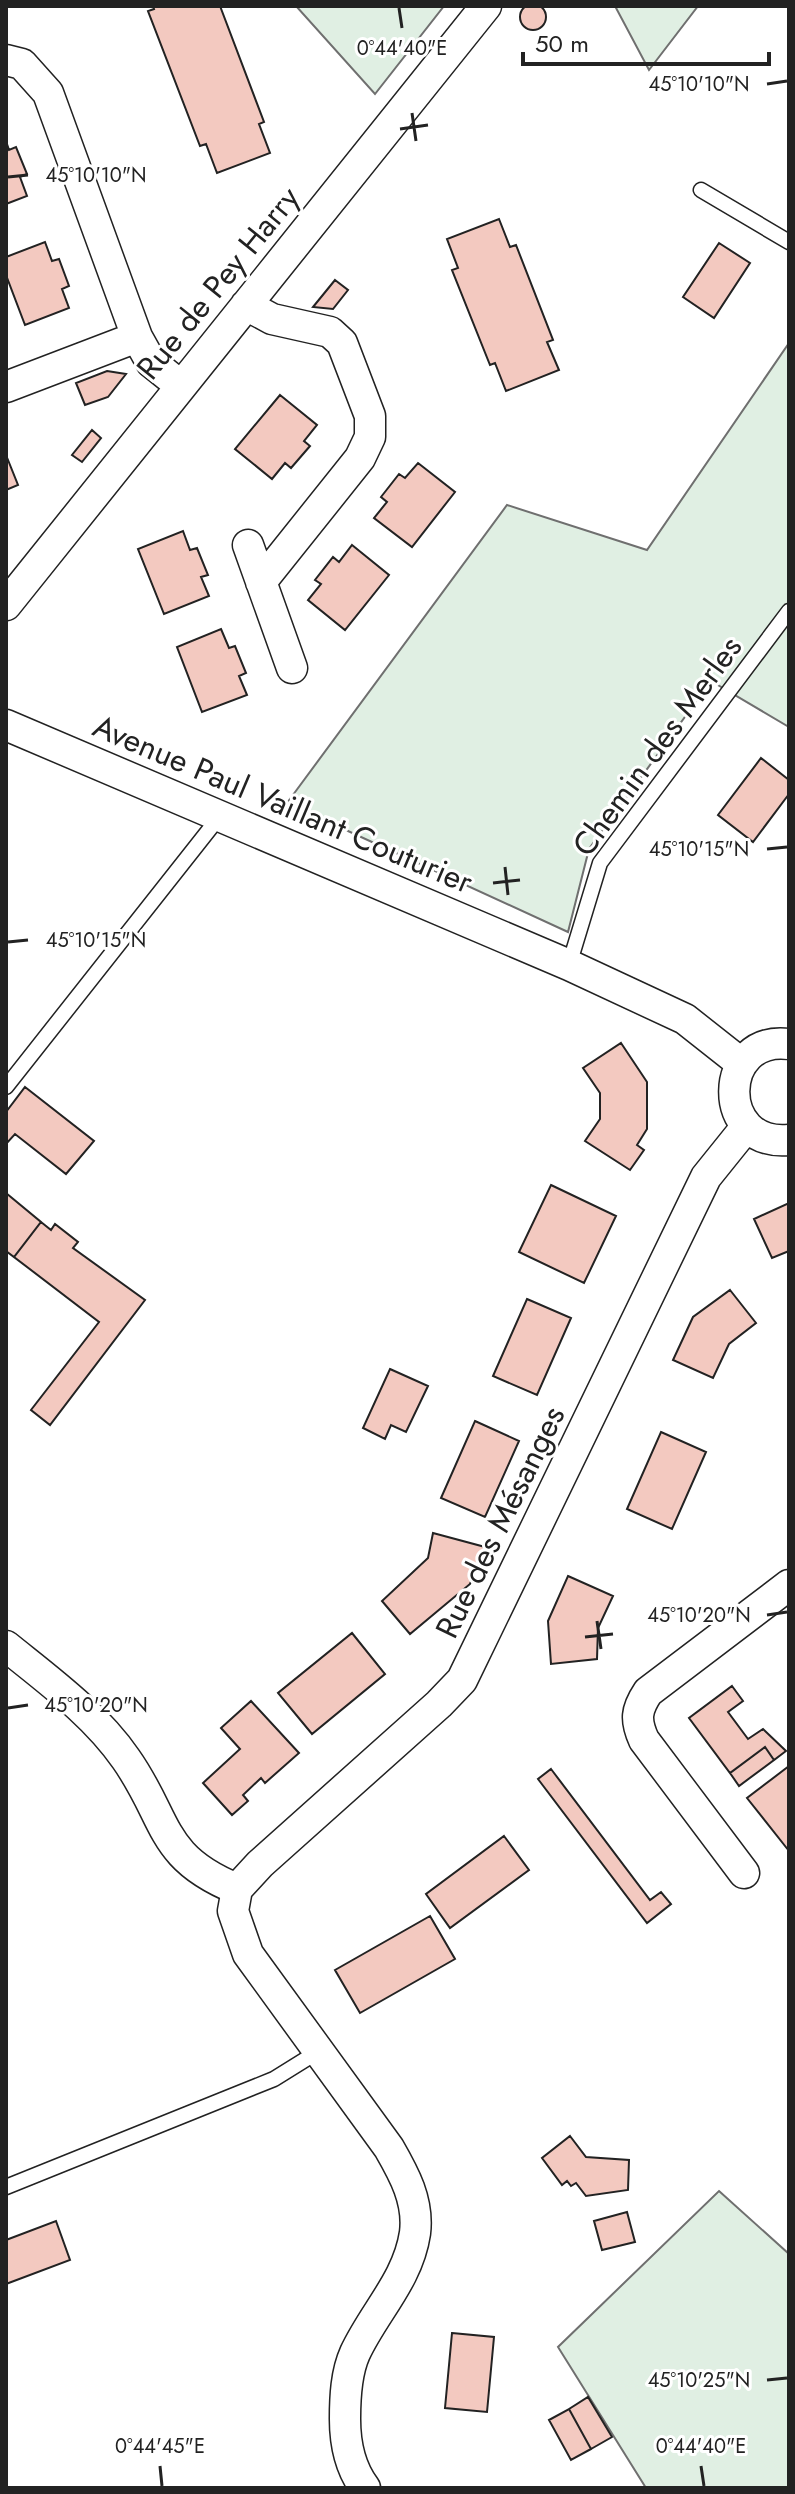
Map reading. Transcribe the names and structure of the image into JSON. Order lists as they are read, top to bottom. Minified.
{"streets":{"street":["Rue de Pey Harry","Avenue Paul Vaillant Couturier","Rue des Mésanges"],"lane":["Chemin des Merles"]},"crossings":[["Chemin des Merles","Avenue Paul Vaillant Couturier"]],"scale_bar":"50 m","coordinates":["0°44'40\"E","45°10'10\"N","45°10'15\"N","45°10'20\"N","45°10'25\"N","0°44'45\"E"]}
